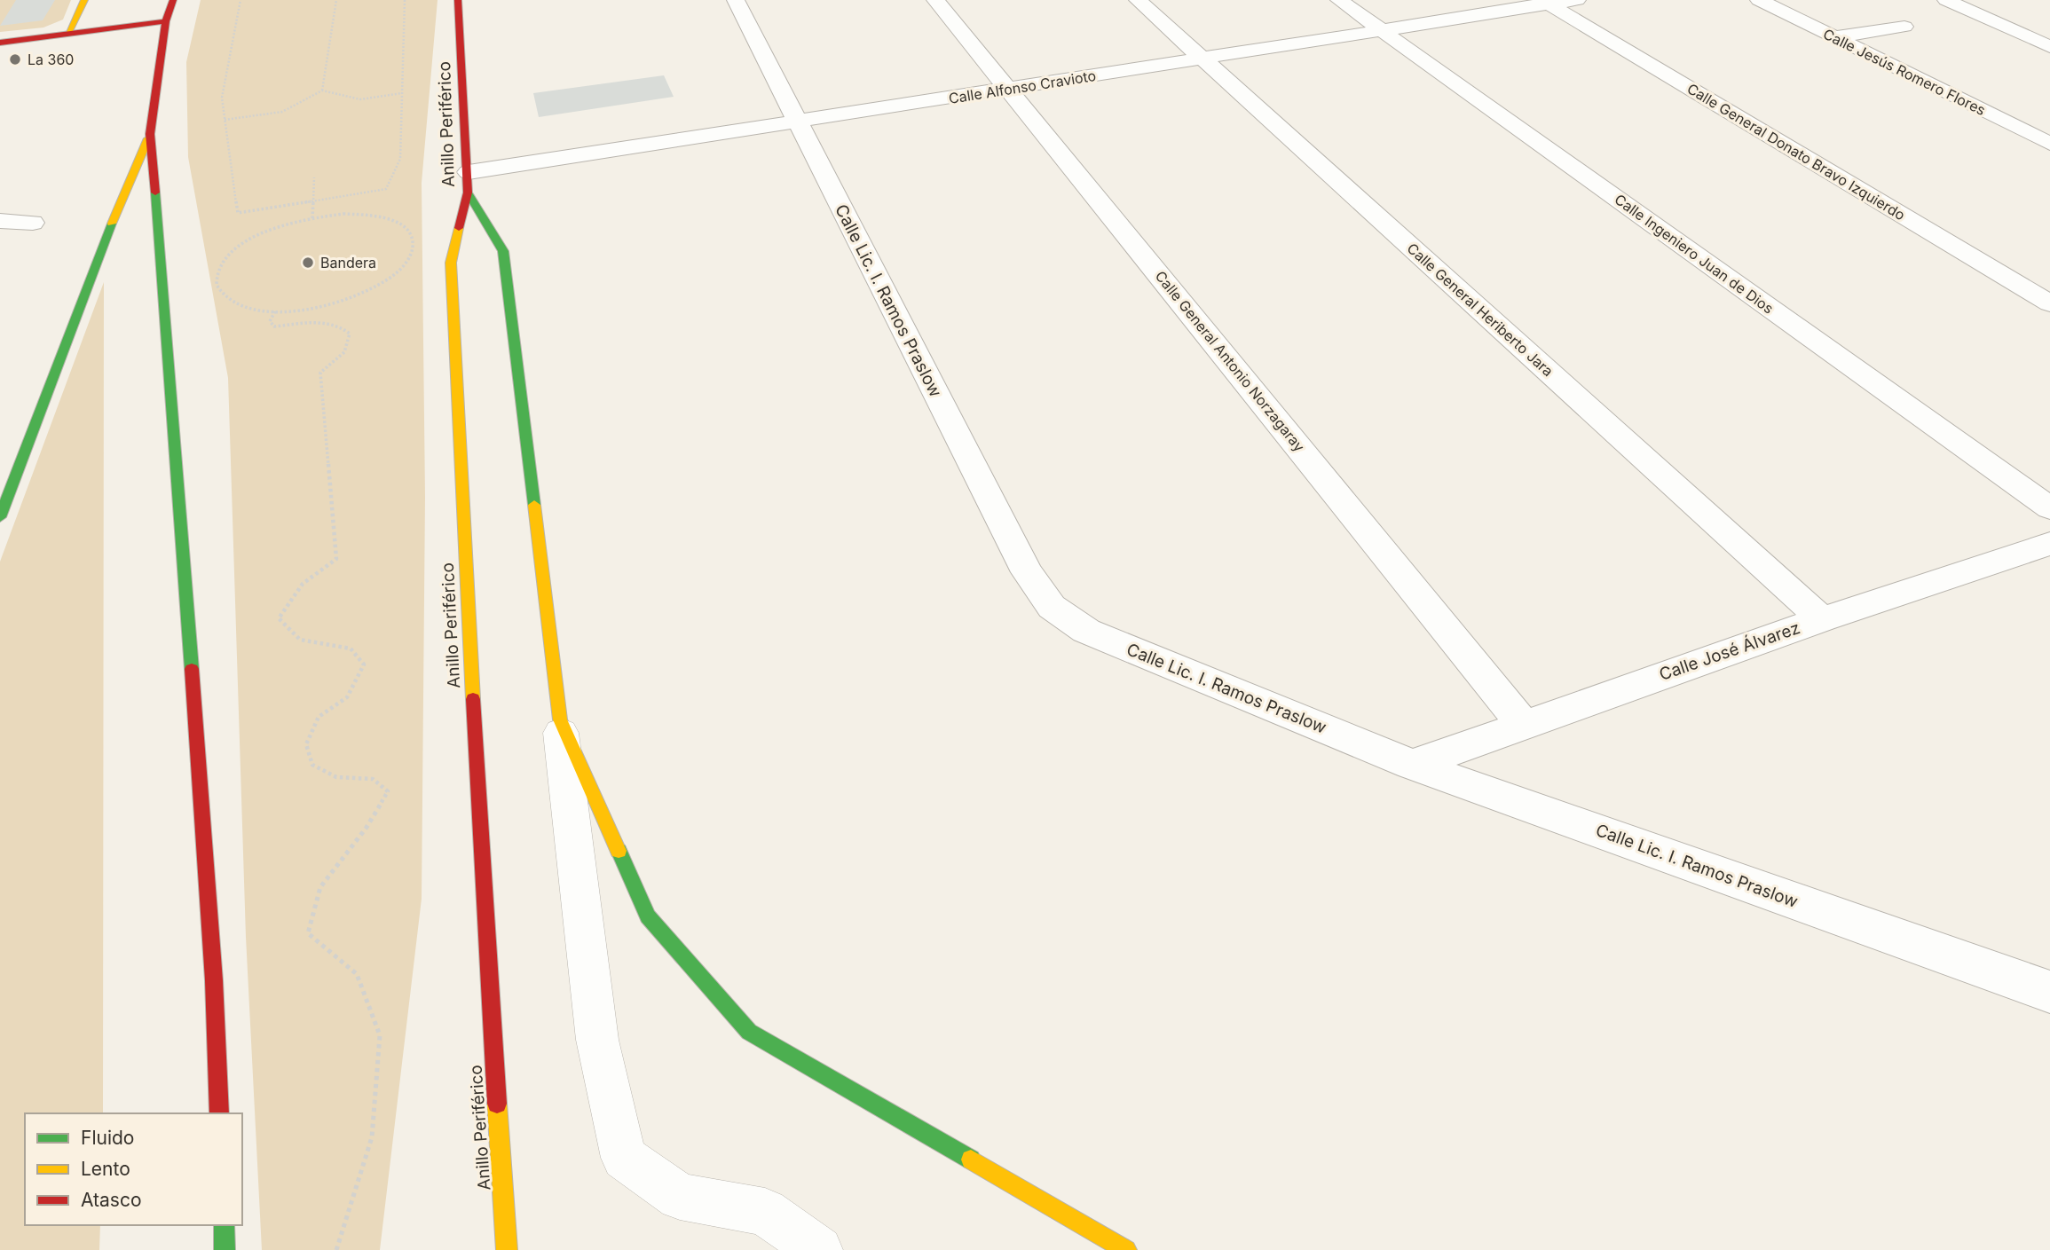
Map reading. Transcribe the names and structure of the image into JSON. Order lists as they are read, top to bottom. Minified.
{"streets":{"main road":["Anillo Periférico"],"street":["Calle Jesús Romero Flores","Calle Alfonso Cravioto","Calle General Donato Bravo Izquierdo","Calle Ingeniero Juan de Dios","Calle Lic. I. Ramos Praslow","Calle General Heriberto Jara","Calle General Antonio Norzagaray","Calle José Álvarez"]},"crossings":[["Calle Alfonso Cravioto","Anillo Periférico"],["Calle Alfonso Cravioto","Calle General Donato Bravo Izquierdo"],["Calle Alfonso Cravioto","Calle Ingeniero Juan de Dios"],["Calle Alfonso Cravioto","Calle Lic. I. Ramos Praslow"],["Calle Alfonso Cravioto","Calle General Heriberto Jara"],["Calle Alfonso Cravioto","Calle General Antonio Norzagaray"],["Calle Lic. I. Ramos Praslow","Calle José Álvarez"],["Calle General Heriberto Jara","Calle José Álvarez"],["Calle General Antonio Norzagaray","Calle José Álvarez"]],"places":["La 360","Bandera"],"legend":["Fluido","Lento","Atasco"]}
